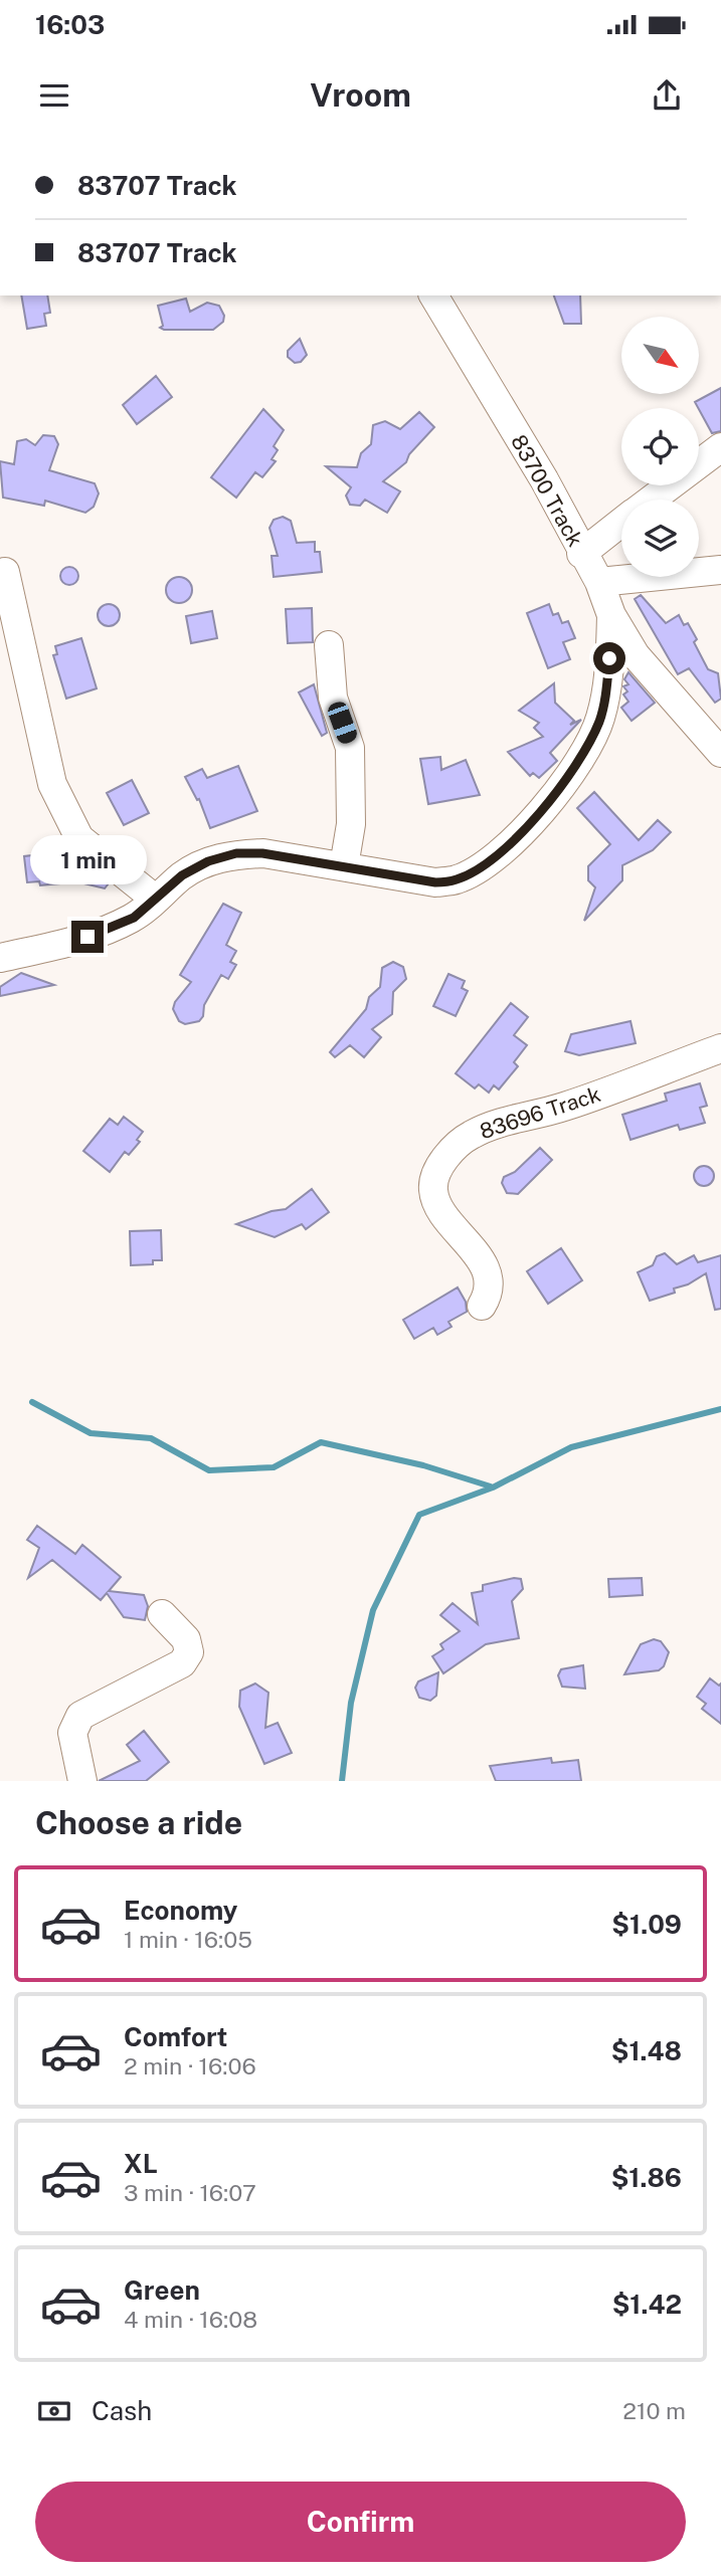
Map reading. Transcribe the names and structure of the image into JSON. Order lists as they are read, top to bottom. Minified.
{"streets":{"street":["83700 Track","83696 Track"]},"north":"bottom right","page":{"status":"16:03","header":"Vroom","banner":["83707 Track","83707 Track"],"bubble":"1 min","heading":"Choose a ride","list":[{"name":"Economy","note":"1 min · 16:05","value":"$1.09"},{"name":"Comfort","note":"2 min · 16:06","value":"$1.48"},{"name":"XL","note":"3 min · 16:07","value":"$1.86"},{"name":"Green","note":"4 min · 16:08","value":"$1.42"}],"pay":["Cash","210 m"],"buttons":"Confirm"}}
